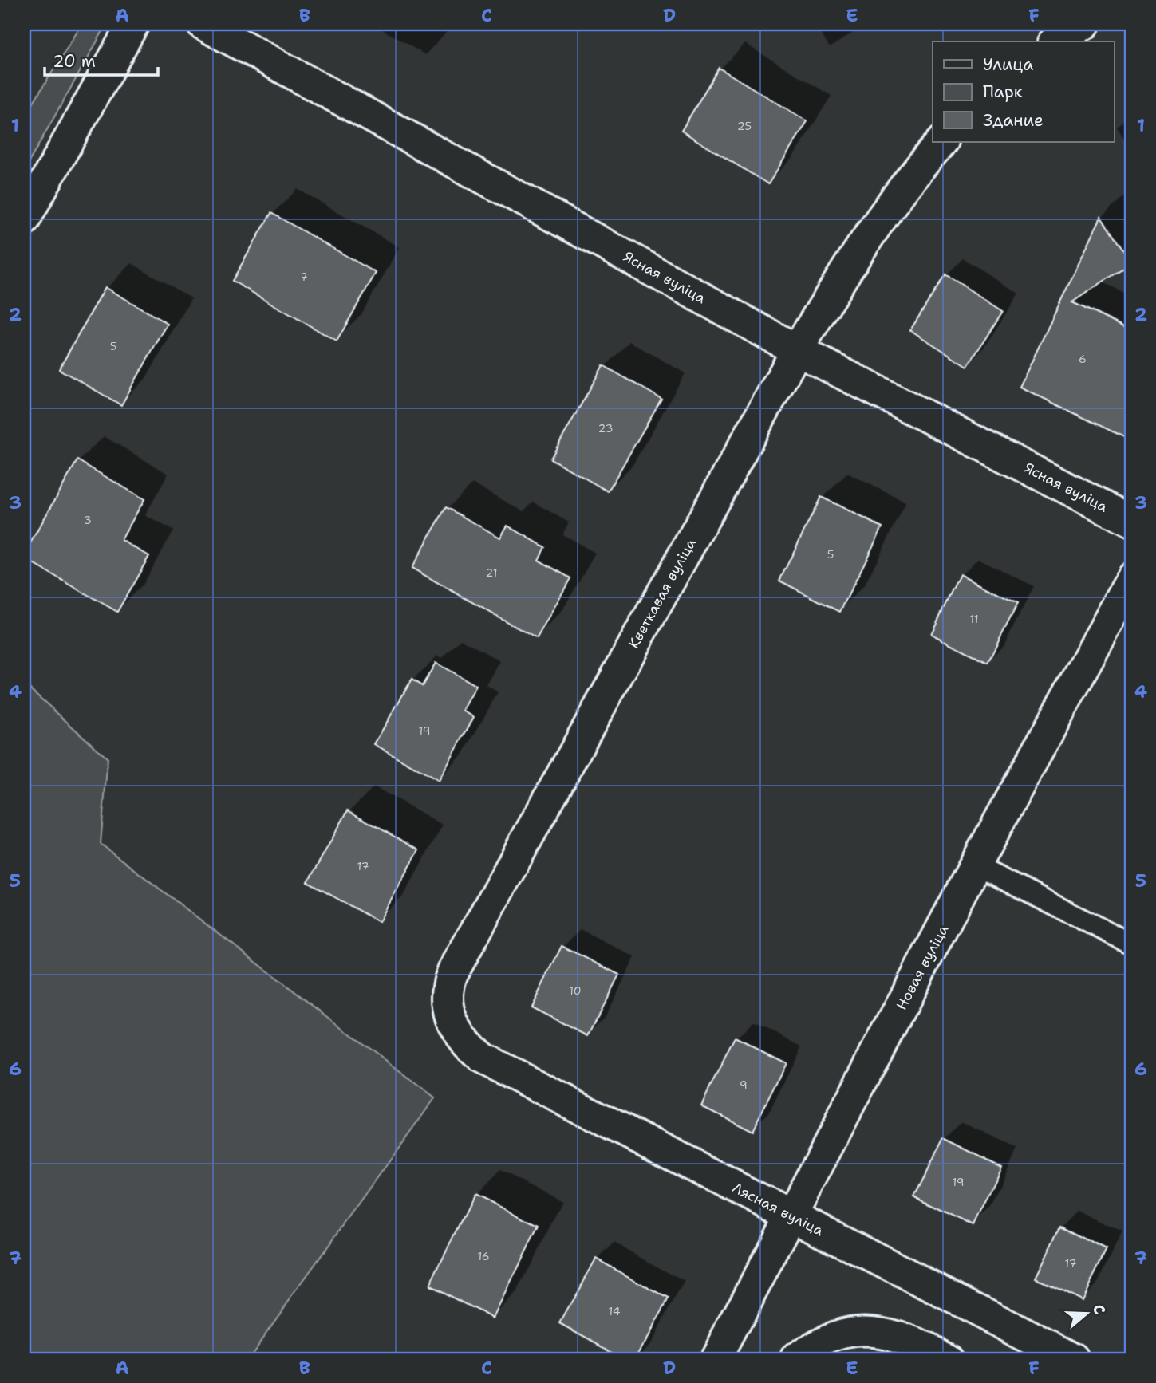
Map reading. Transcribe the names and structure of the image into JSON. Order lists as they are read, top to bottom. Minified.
{"streets":{"street":["Ясная вуліца","Кветкавая вуліца","Новая вуліца","Лясная вуліца"]},"crossings":[["Ясная вуліца","Кветкавая вуліца"],["Кветкавая вуліца","Лясная вуліца"],["Новая вуліца","Лясная вуліца"]],"house_numbers":["25","7","5","6","23","3","5","21","11","19","17","10","9","19","16","17","14"],"legend":["Улица","Парк","Здание"],"scale_bar":"20 m","north":"right","grid":{"columns":["A","B","C","D","E","F"],"rows":["1","2","3","4","5","6","7"]}}
